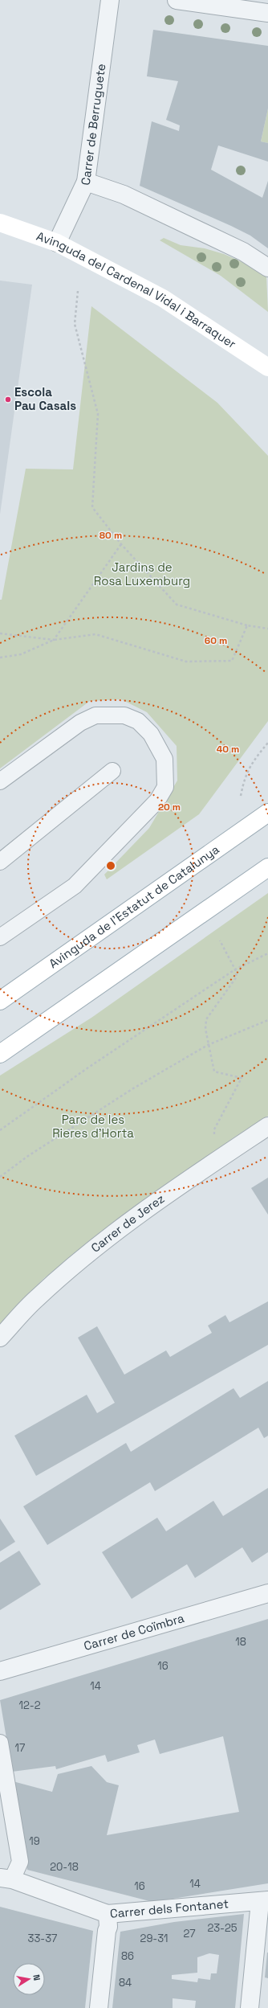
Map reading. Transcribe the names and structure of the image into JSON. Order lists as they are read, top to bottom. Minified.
{"streets":{"main road":["Avinguda del Cardenal Vidal i Barraquer","Avinguda de l'Estatut de Catalunya"],"street":["Carrer de Berruguete","Carrer de Jerez","Carrer de Coïmbra","Carrer dels Fontanet"]},"crossings":[["Carrer de Berruguete","Avinguda del Cardenal Vidal i Barraquer"]],"parks":["Jardins de Rosa Luxemburg","Parc de les Rieres d'Horta"],"places":["Escola Pau Casals"],"house_numbers":["18","16","14","12-2","17","19","20-18","14","16","23-25","27","33-37","29-31","86","84"],"north":"right","rings":["80 m","60 m","40 m","20 m"]}
